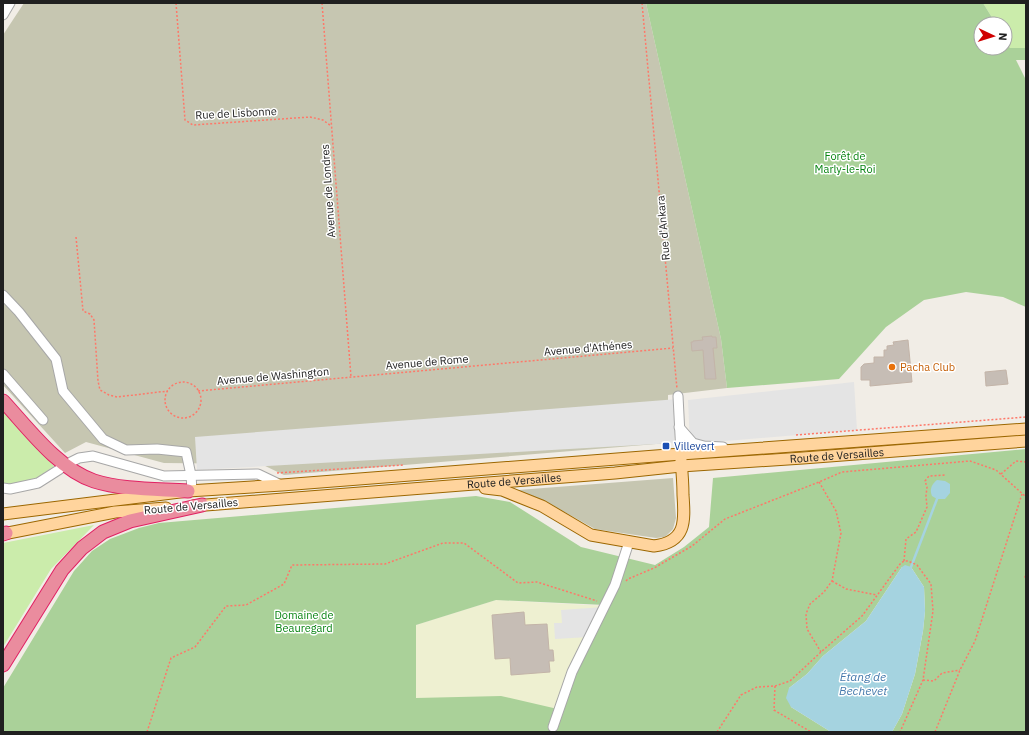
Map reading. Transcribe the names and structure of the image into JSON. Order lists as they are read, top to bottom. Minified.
{"streets":{"main road":["Route de Versailles"],"path":["Rue de Lisbonne","Avenue de Londres","Rue d'Ankara","Avenue d'Athénes","Avenue de Rome","Avenue de Washington"]},"crossings":[["Rue de Lisbonne","Avenue de Londres"],["Avenue de Londres","Avenue de Rome"],["Avenue de Londres","Avenue de Washington"],["Rue d'Ankara","Avenue d'Athénes"],["Avenue d'Athénes","Avenue de Rome"],["Avenue de Rome","Avenue de Washington"]],"water":["Étang de Bechevet"],"parks":["Forêt de Marly-le-Roi","Domaine de Beauregard"],"places":{"other":["Pacha Club"],"transit":["Villevert"]},"north":"right"}
